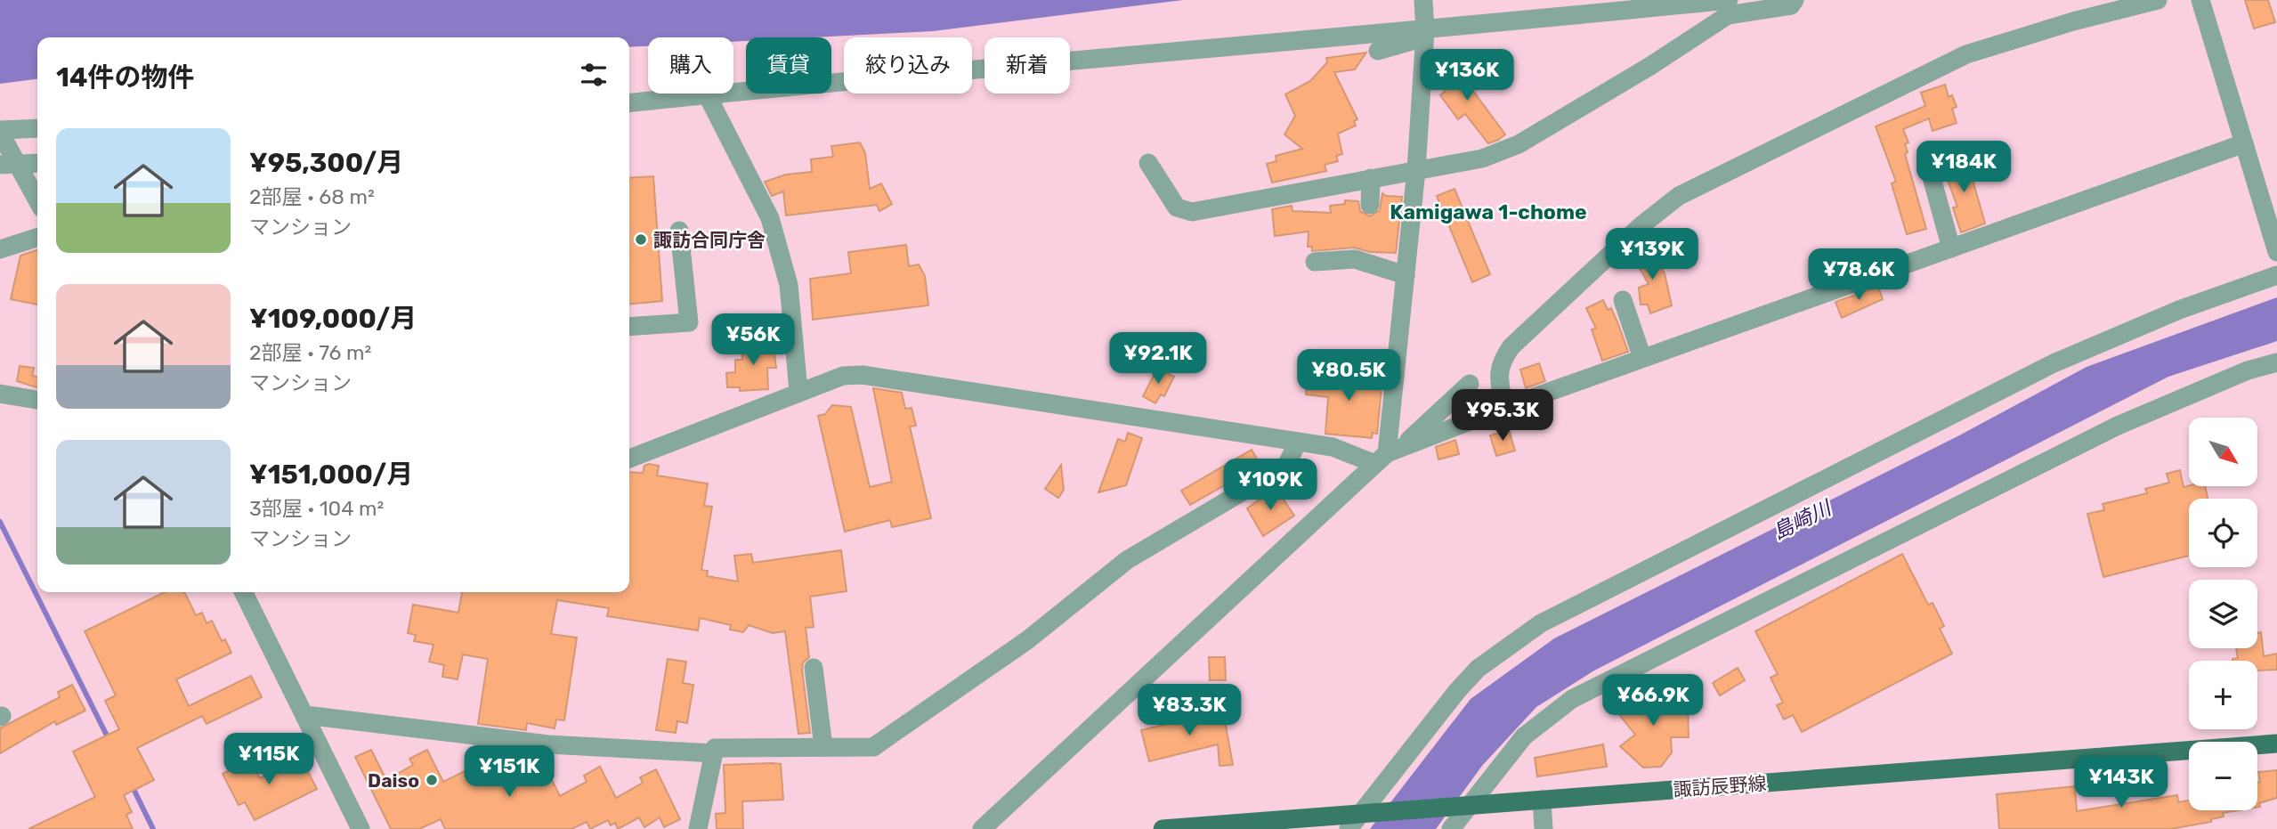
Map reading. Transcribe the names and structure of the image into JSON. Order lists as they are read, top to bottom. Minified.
{"streets":{"main road":["諏訪辰野線"]},"districts":["Kamigawa 1-chome"],"water":["島崎川"],"places":["諏訪合同庁舎","Daiso"],"north":"bottom right","page":{"chip":["購入","賃貸","絞り込み","新着"],"heading":"14件の物件","price":["¥136K","¥184K","¥139K","¥78.6K","¥56K","¥92.1K","¥80.5K","¥95.3K","¥109K","¥66.9K","¥83.3K","¥115K","¥151K","¥143K"],"list":[{"name":"¥95,300/月","note":"2部屋 · 68 m² · マンション"},{"name":"¥109,000/月","note":"2部屋 · 76 m² · マンション"},{"name":"¥151,000/月","note":"3部屋 · 104 m² · マンション"}],"map_buttons":["+","−"]}}
